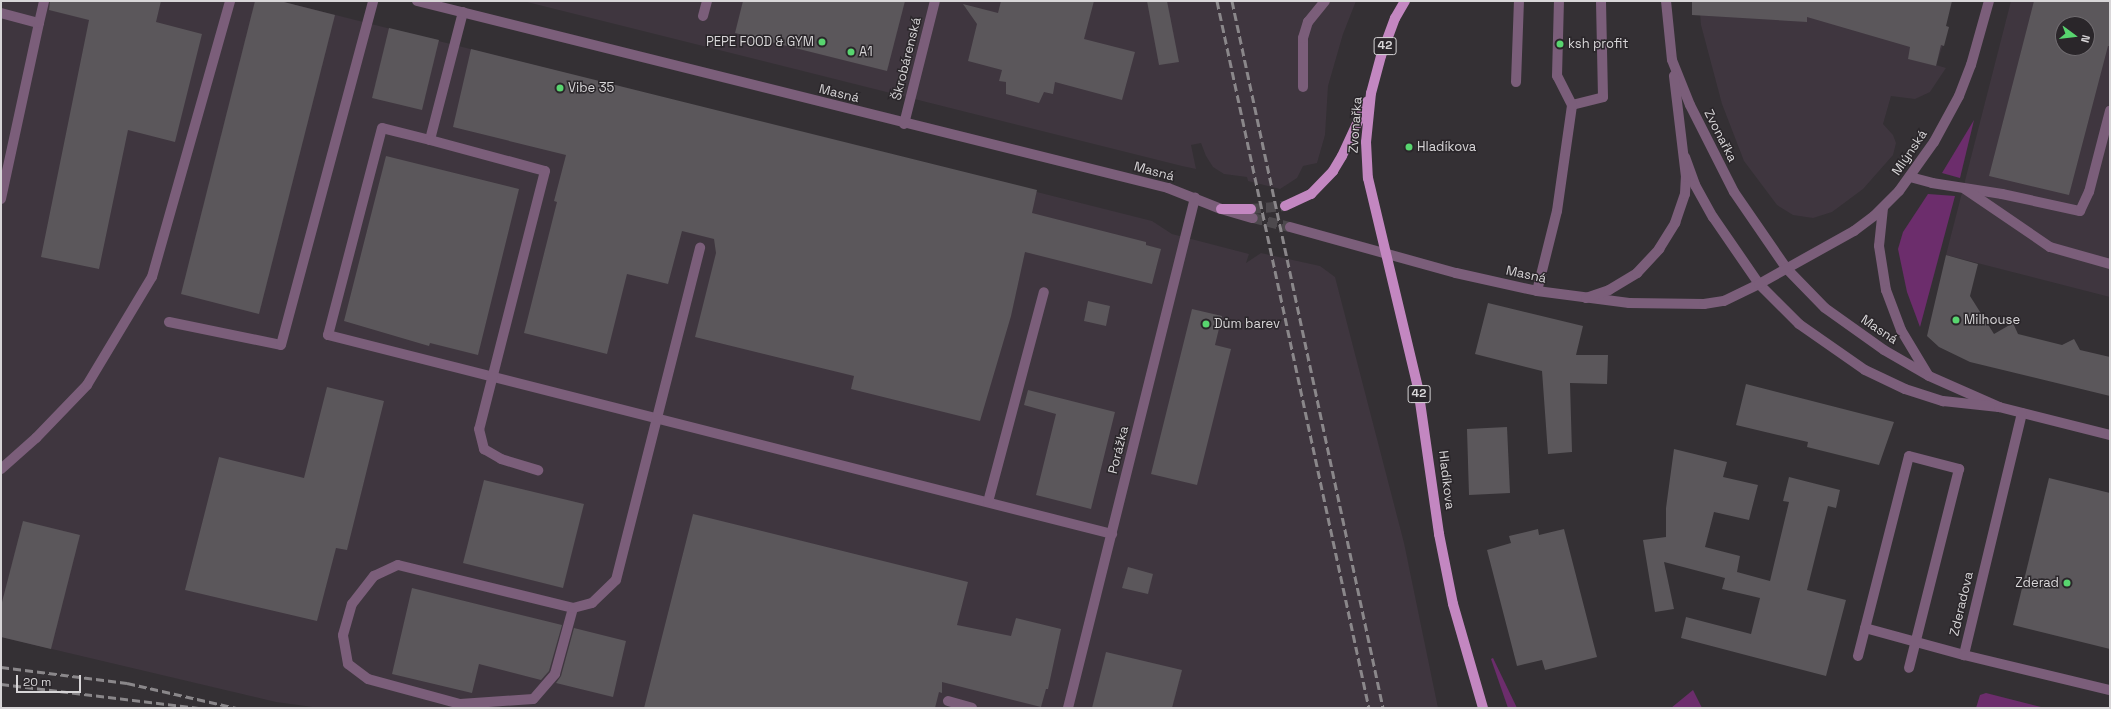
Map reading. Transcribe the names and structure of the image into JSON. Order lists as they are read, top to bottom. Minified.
{"streets":{"main road":["42","Zvonařka","Hladíkova"],"street":["Škrobárenská","Masná","Mlýnská","Porážka","Zderadova"]},"crossings":[["Škrobárenská","Masná"],["Masná","Zvonařka"],["Masná","Mlýnská"],["Masná","Porážka"],["Masná","Hladíkova"],["Masná","Zderadova"],["Zvonařka","Mlýnská"],["Zvonařka","Hladíkova"]],"places":["PEPE FOOD & GYM","ksh profit","A1","Vibe 35","Hladíkova","Milhouse","Dům barev","Zderad"],"scale_bar":"20 m","north":"right"}
